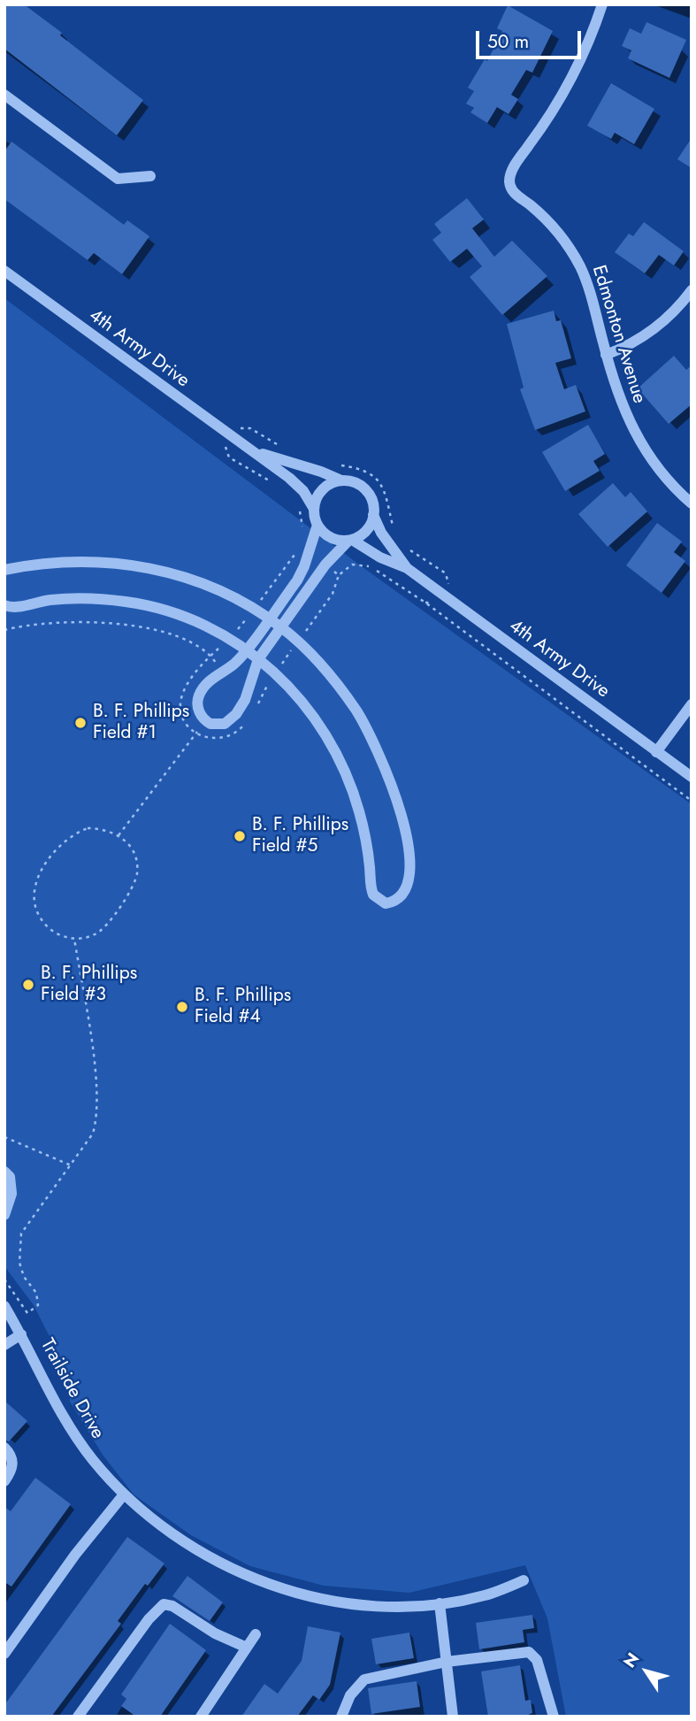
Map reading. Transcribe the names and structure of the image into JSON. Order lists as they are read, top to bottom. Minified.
{"streets":{"street":["Edmonton Avenue","4th Army Drive","Trailside Drive"]},"places":["B. F. Phillips Field #1","B. F. Phillips Field #5","B. F. Phillips Field #3","B. F. Phillips Field #4"],"scale_bar":"50 m","north":"top left"}
